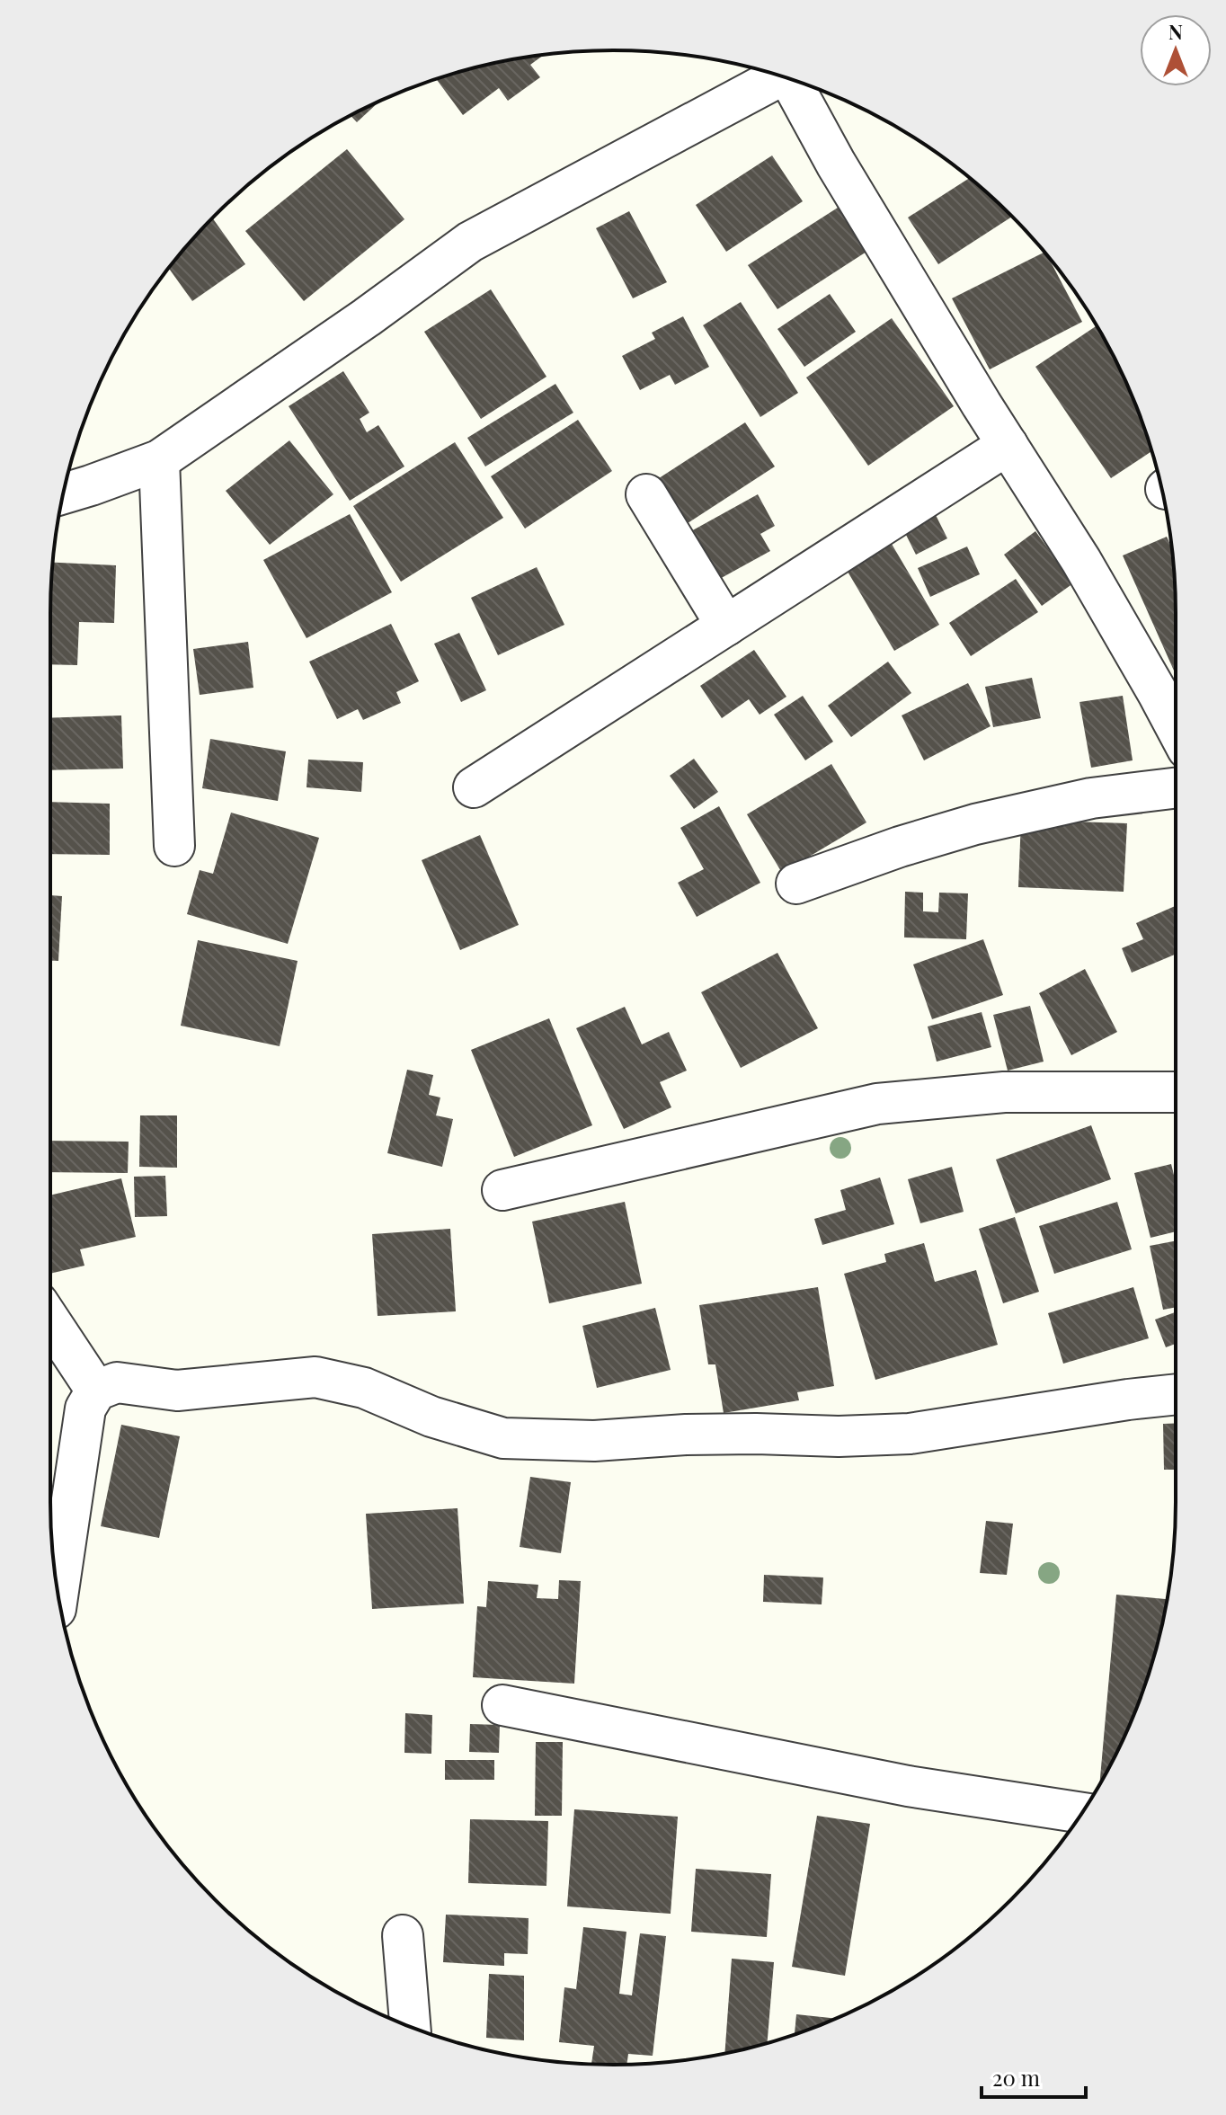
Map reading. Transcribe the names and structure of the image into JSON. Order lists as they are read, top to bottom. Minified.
{"scale_bar":"20 m","north":"top"}
